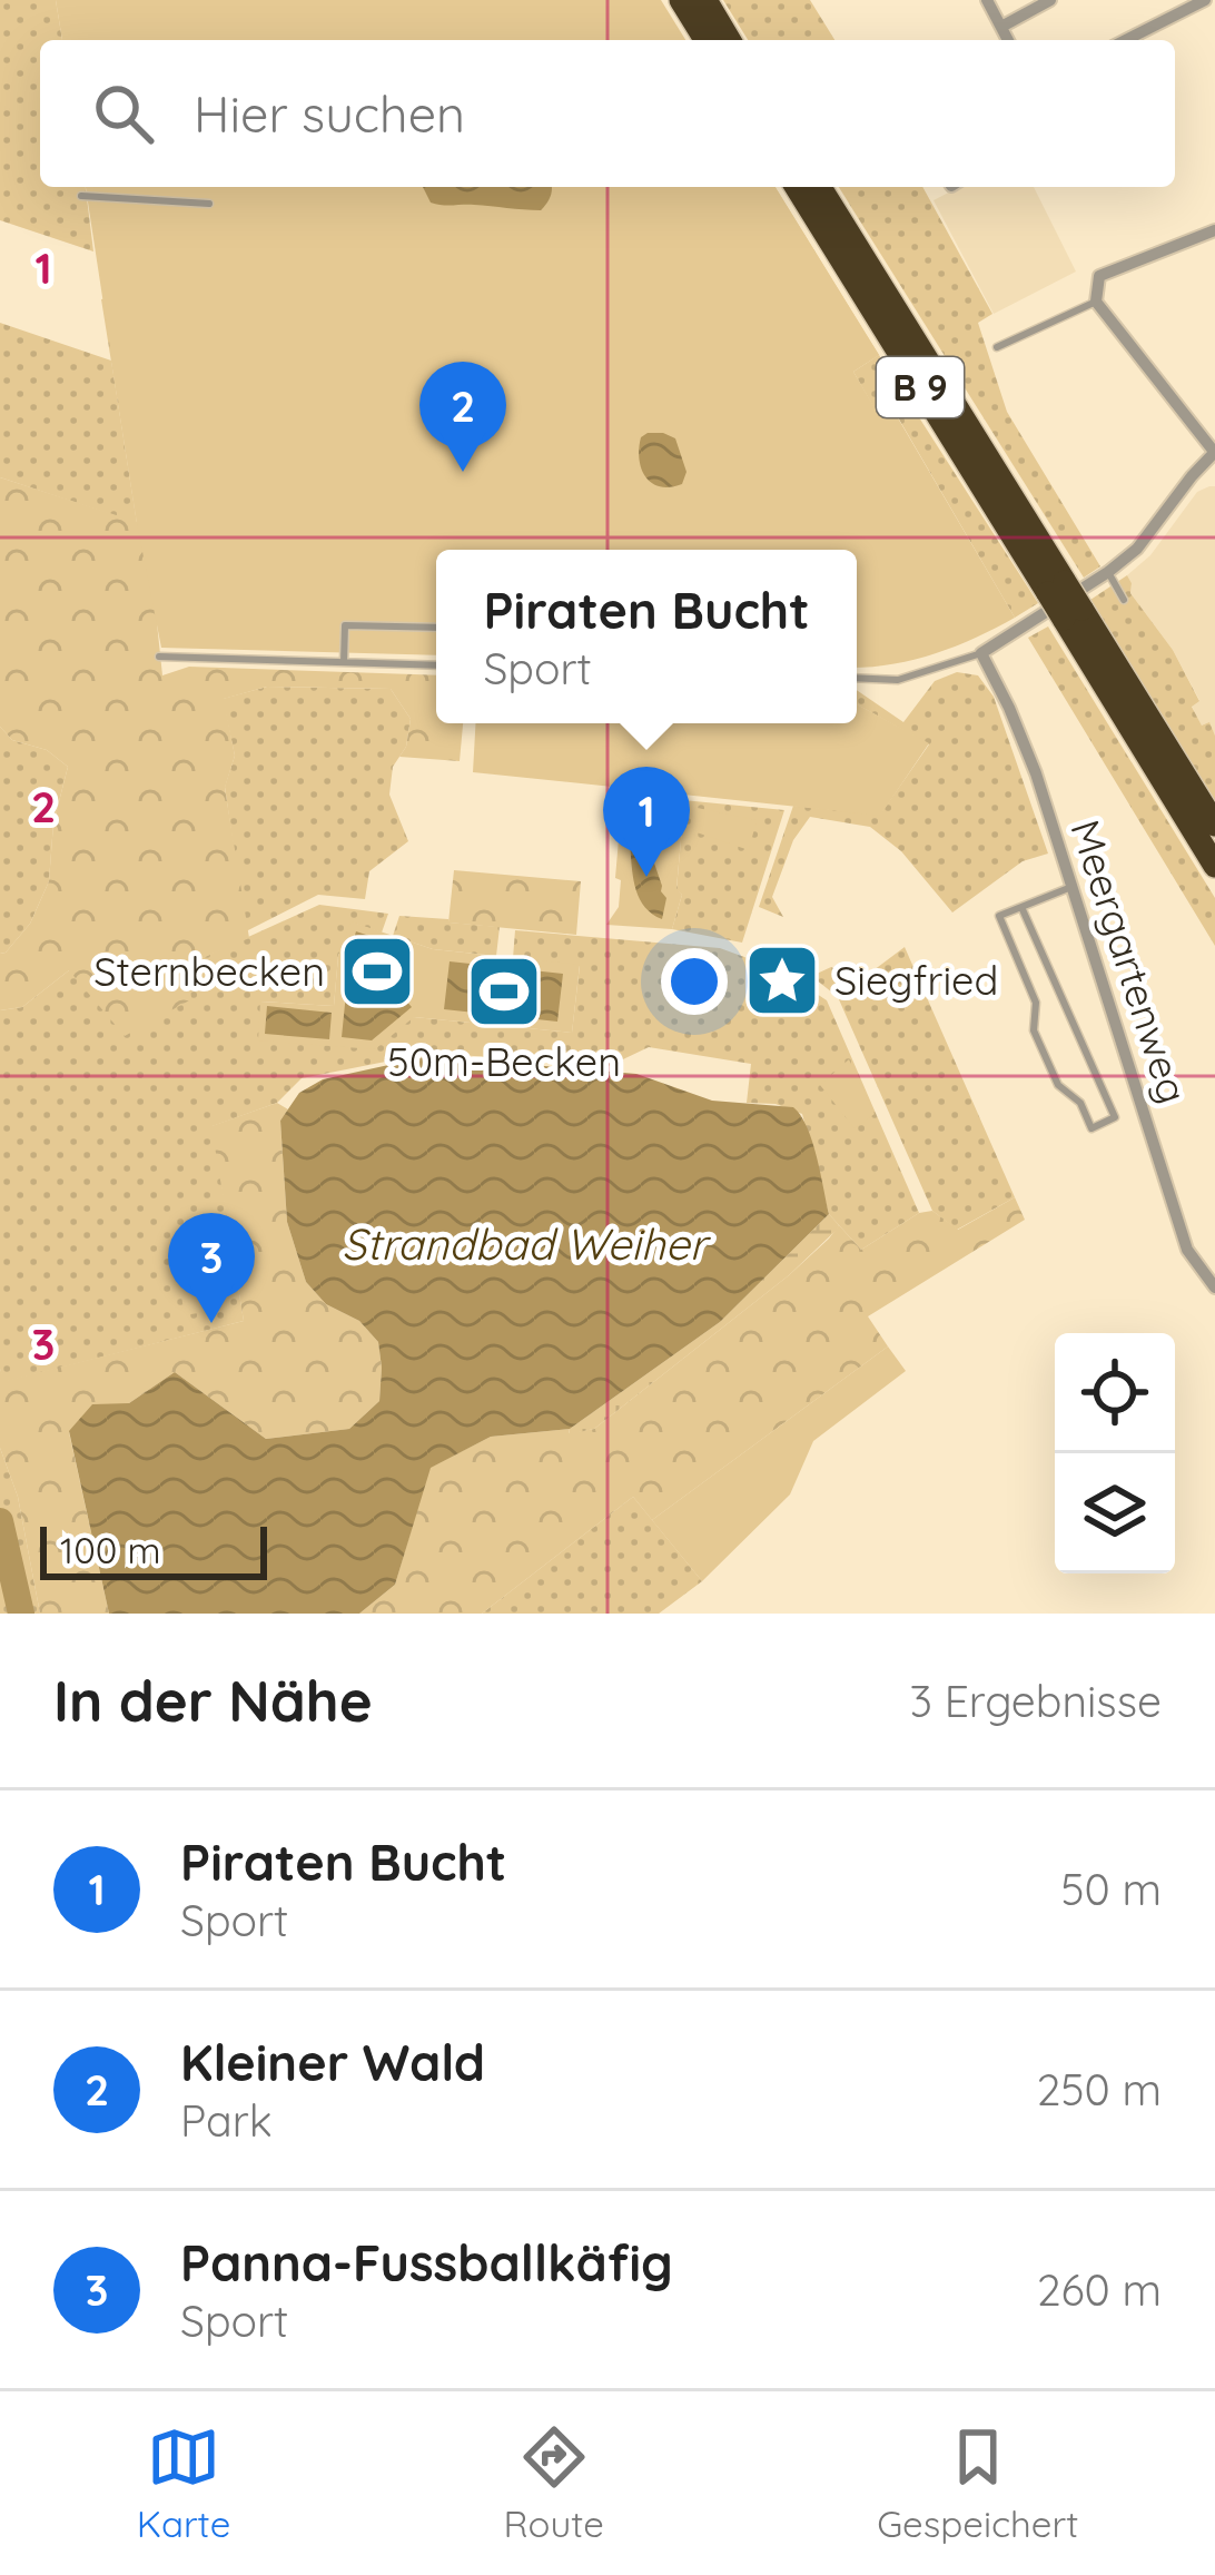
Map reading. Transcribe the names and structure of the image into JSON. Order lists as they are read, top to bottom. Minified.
{"streets":{"highway":["B 9"],"street":["Meergartenweg"]},"water":["Strandbad Weiher"],"places":{"sports":["Sternbecken","50m-Becken"],"place":["Siegfried"]},"scale_bar":"100 m","page":{"search":"Hier suchen","pins":["2","1","3"],"popup":["Piraten Bucht","Sport"],"scale":"100 m","heading":["In der Nähe","3 Ergebnisse"],"list":[{"mark":"1","name":"Piraten Bucht","note":"Sport","value":"50 m"},{"mark":"2","name":"Kleiner Wald","note":"Park","value":"250 m"},{"mark":"3","name":"Panna-Fussballkäfig","note":"Sport","value":"260 m"}],"nav":["Karte","Route","Gespeichert"]},"grid":{"rows":["1","2","3"]}}
